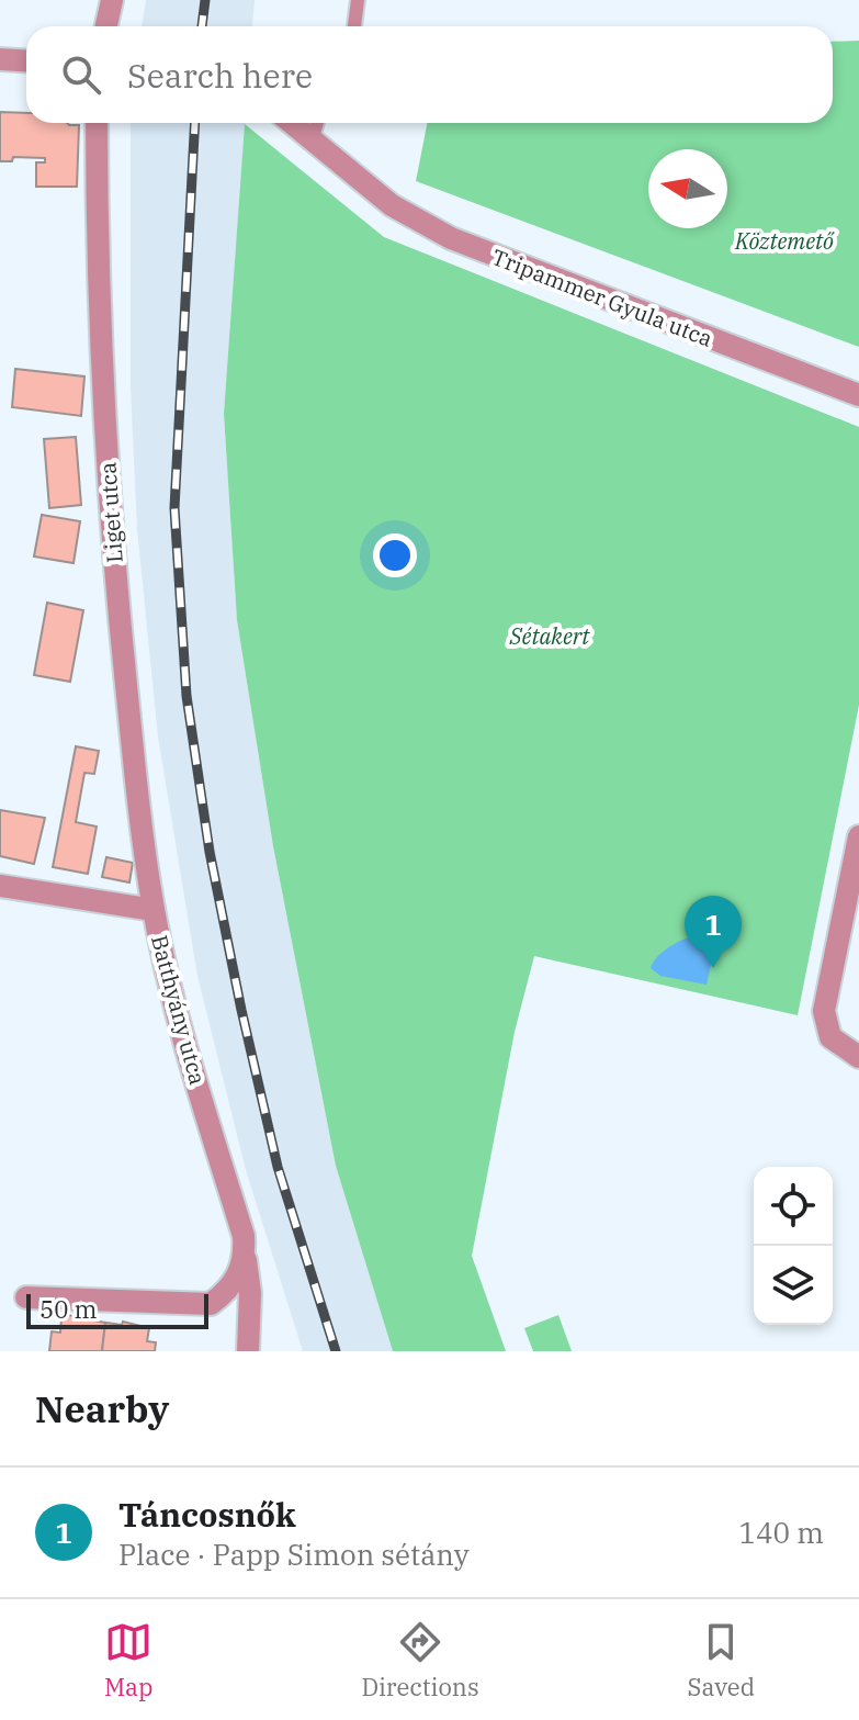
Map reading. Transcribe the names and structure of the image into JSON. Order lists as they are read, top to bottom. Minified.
{"streets":{"street":["Tripammer Gyula utca","Liget utca","Batthyány utca"]},"crossings":[["Liget utca","Batthyány utca"]],"parks":["Köztemető","Sétakert"],"scale_bar":"50 m","north":"left","page":{"search":"Search here","pins":"1","scale":"50 m","heading":"Nearby","list":[{"mark":"1","name":"Táncosnők","note":"Place · Papp Simon sétány","value":"140 m"}],"nav":["Map","Directions","Saved"]}}
